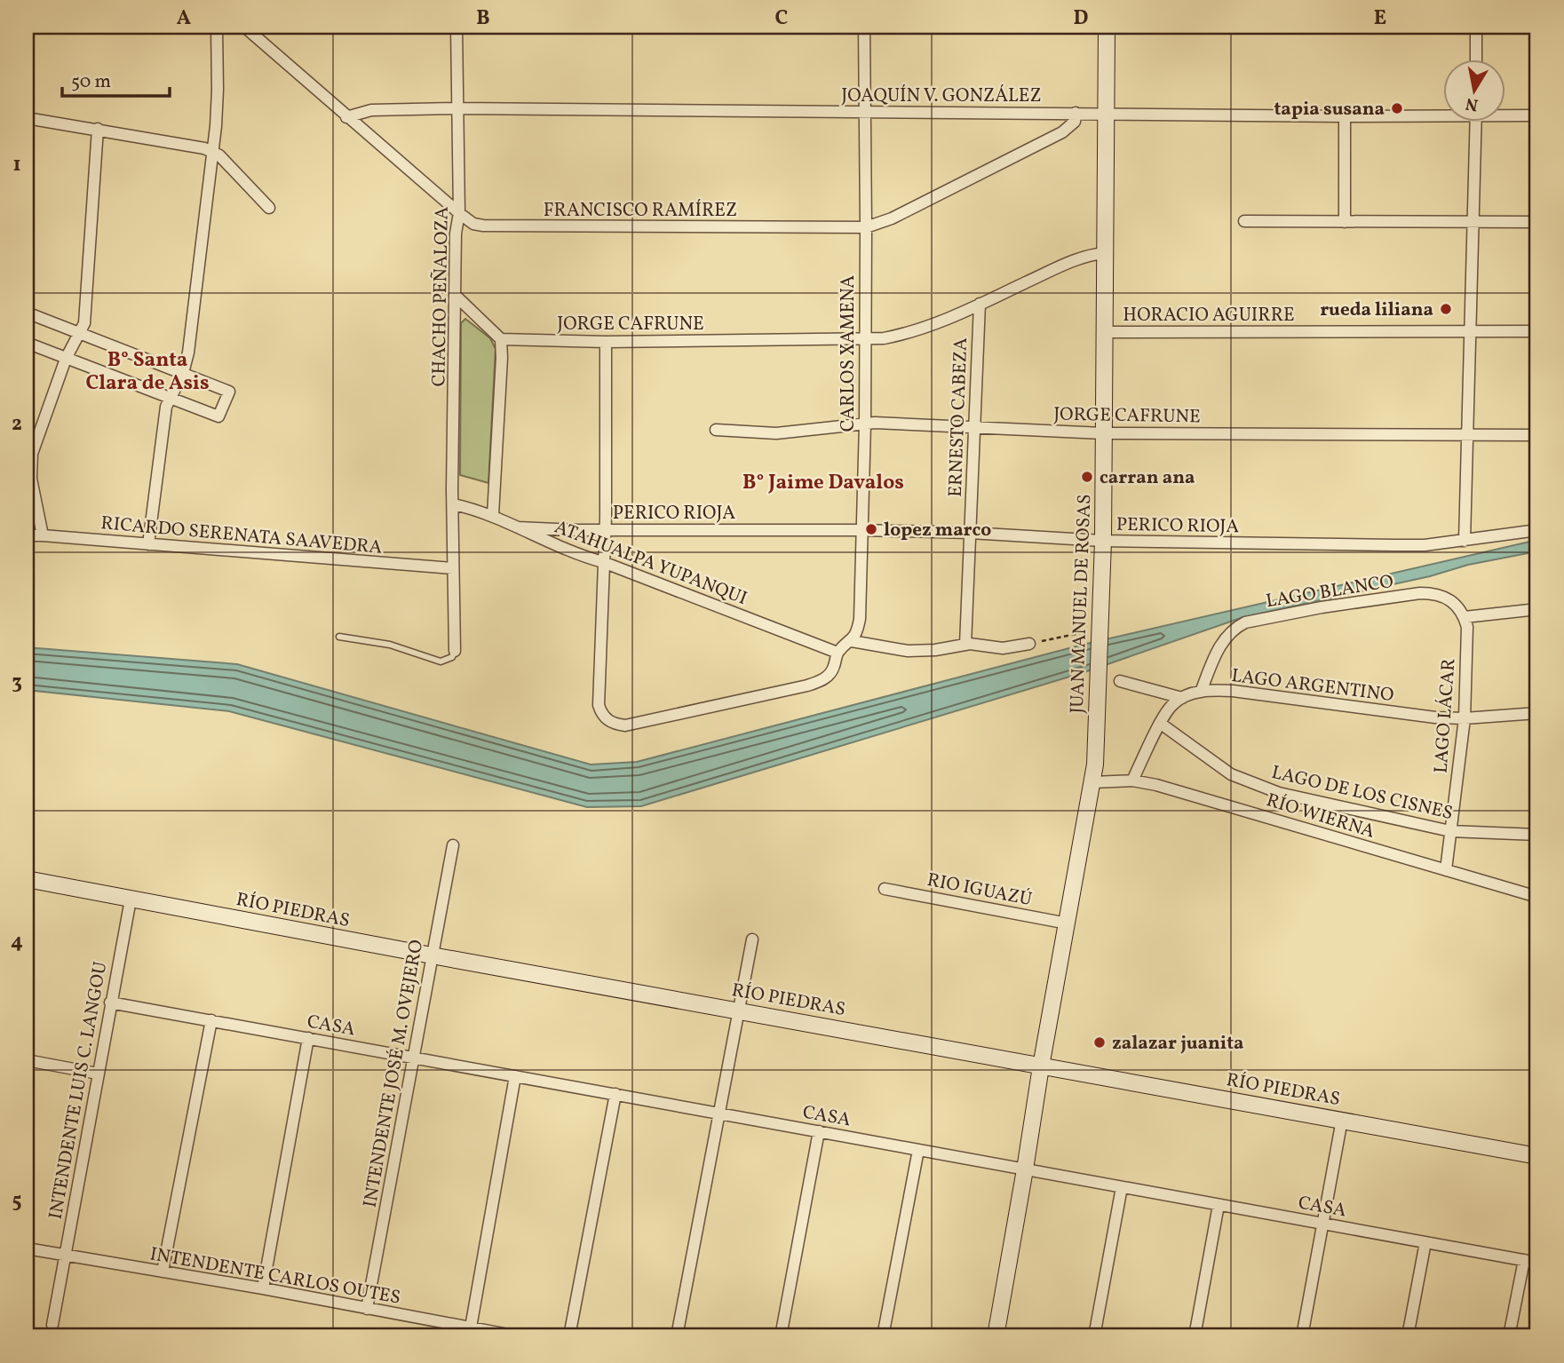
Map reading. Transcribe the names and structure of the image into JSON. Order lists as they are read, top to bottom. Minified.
{"streets":{"street":["JOAQUÍN V. GONZÁLEZ","FRANCISCO RAMÍREZ","CHACHO PEÑALOZA","HORACIO AGUIRRE","JORGE CAFRUNE","CARLOS XAMENA","ERNESTO CABEZA","PERICO RIOJA","RICARDO SERENATA SAAVEDRA","ATAHUALPA YUPANQUI","LAGO BLANCO","JUAN MANUEL DE ROSAS","LAGO ARGENTINO","LAGO LÁCAR","LAGO DE LOS CISNES","RÍO WIERNA","RIO IGUAZÚ","RÍO PIEDRAS","CASA","INTENDENTE JOSÉ M. OVEJERO","INTENDENTE LUIS C. LANGOU","INTENDENTE CARLOS OUTES"]},"crossings":[["JOAQUÍN V. GONZÁLEZ","FRANCISCO RAMÍREZ"],["JOAQUÍN V. GONZÁLEZ","CHACHO PEÑALOZA"],["JOAQUÍN V. GONZÁLEZ","CARLOS XAMENA"],["JOAQUÍN V. GONZÁLEZ","JUAN MANUEL DE ROSAS"],["FRANCISCO RAMÍREZ","CHACHO PEÑALOZA"],["FRANCISCO RAMÍREZ","CARLOS XAMENA"],["CHACHO PEÑALOZA","RICARDO SERENATA SAAVEDRA"],["CHACHO PEÑALOZA","ATAHUALPA YUPANQUI"],["HORACIO AGUIRRE","JUAN MANUEL DE ROSAS"],["JORGE CAFRUNE","CARLOS XAMENA"],["JORGE CAFRUNE","ERNESTO CABEZA"],["JORGE CAFRUNE","JUAN MANUEL DE ROSAS"],["CARLOS XAMENA","PERICO RIOJA"],["ERNESTO CABEZA","PERICO RIOJA"],["PERICO RIOJA","ATAHUALPA YUPANQUI"],["PERICO RIOJA","JUAN MANUEL DE ROSAS"],["LAGO BLANCO","LAGO ARGENTINO"],["LAGO BLANCO","LAGO LÁCAR"],["JUAN MANUEL DE ROSAS","RÍO WIERNA"],["JUAN MANUEL DE ROSAS","RIO IGUAZÚ"],["JUAN MANUEL DE ROSAS","RÍO PIEDRAS"],["JUAN MANUEL DE ROSAS","CASA"],["LAGO ARGENTINO","LAGO LÁCAR"],["LAGO LÁCAR","LAGO DE LOS CISNES"],["LAGO LÁCAR","RÍO WIERNA"],["RÍO PIEDRAS","INTENDENTE JOSÉ M. OVEJERO"],["RÍO PIEDRAS","INTENDENTE LUIS C. LANGOU"],["CASA","INTENDENTE JOSÉ M. OVEJERO"],["CASA","INTENDENTE LUIS C. LANGOU"],["INTENDENTE JOSÉ M. OVEJERO","INTENDENTE CARLOS OUTES"],["INTENDENTE LUIS C. LANGOU","INTENDENTE CARLOS OUTES"]],"districts":["B° Santa Clara de Asis","B° Jaime Davalos"],"places":["tapia susana","rueda liliana","carran ana","lopez marco","zalazar juanita"],"scale_bar":"50 m","north":"bottom","grid":{"columns":["A","B","C","D","E"],"rows":["1","2","3","4","5"]}}
